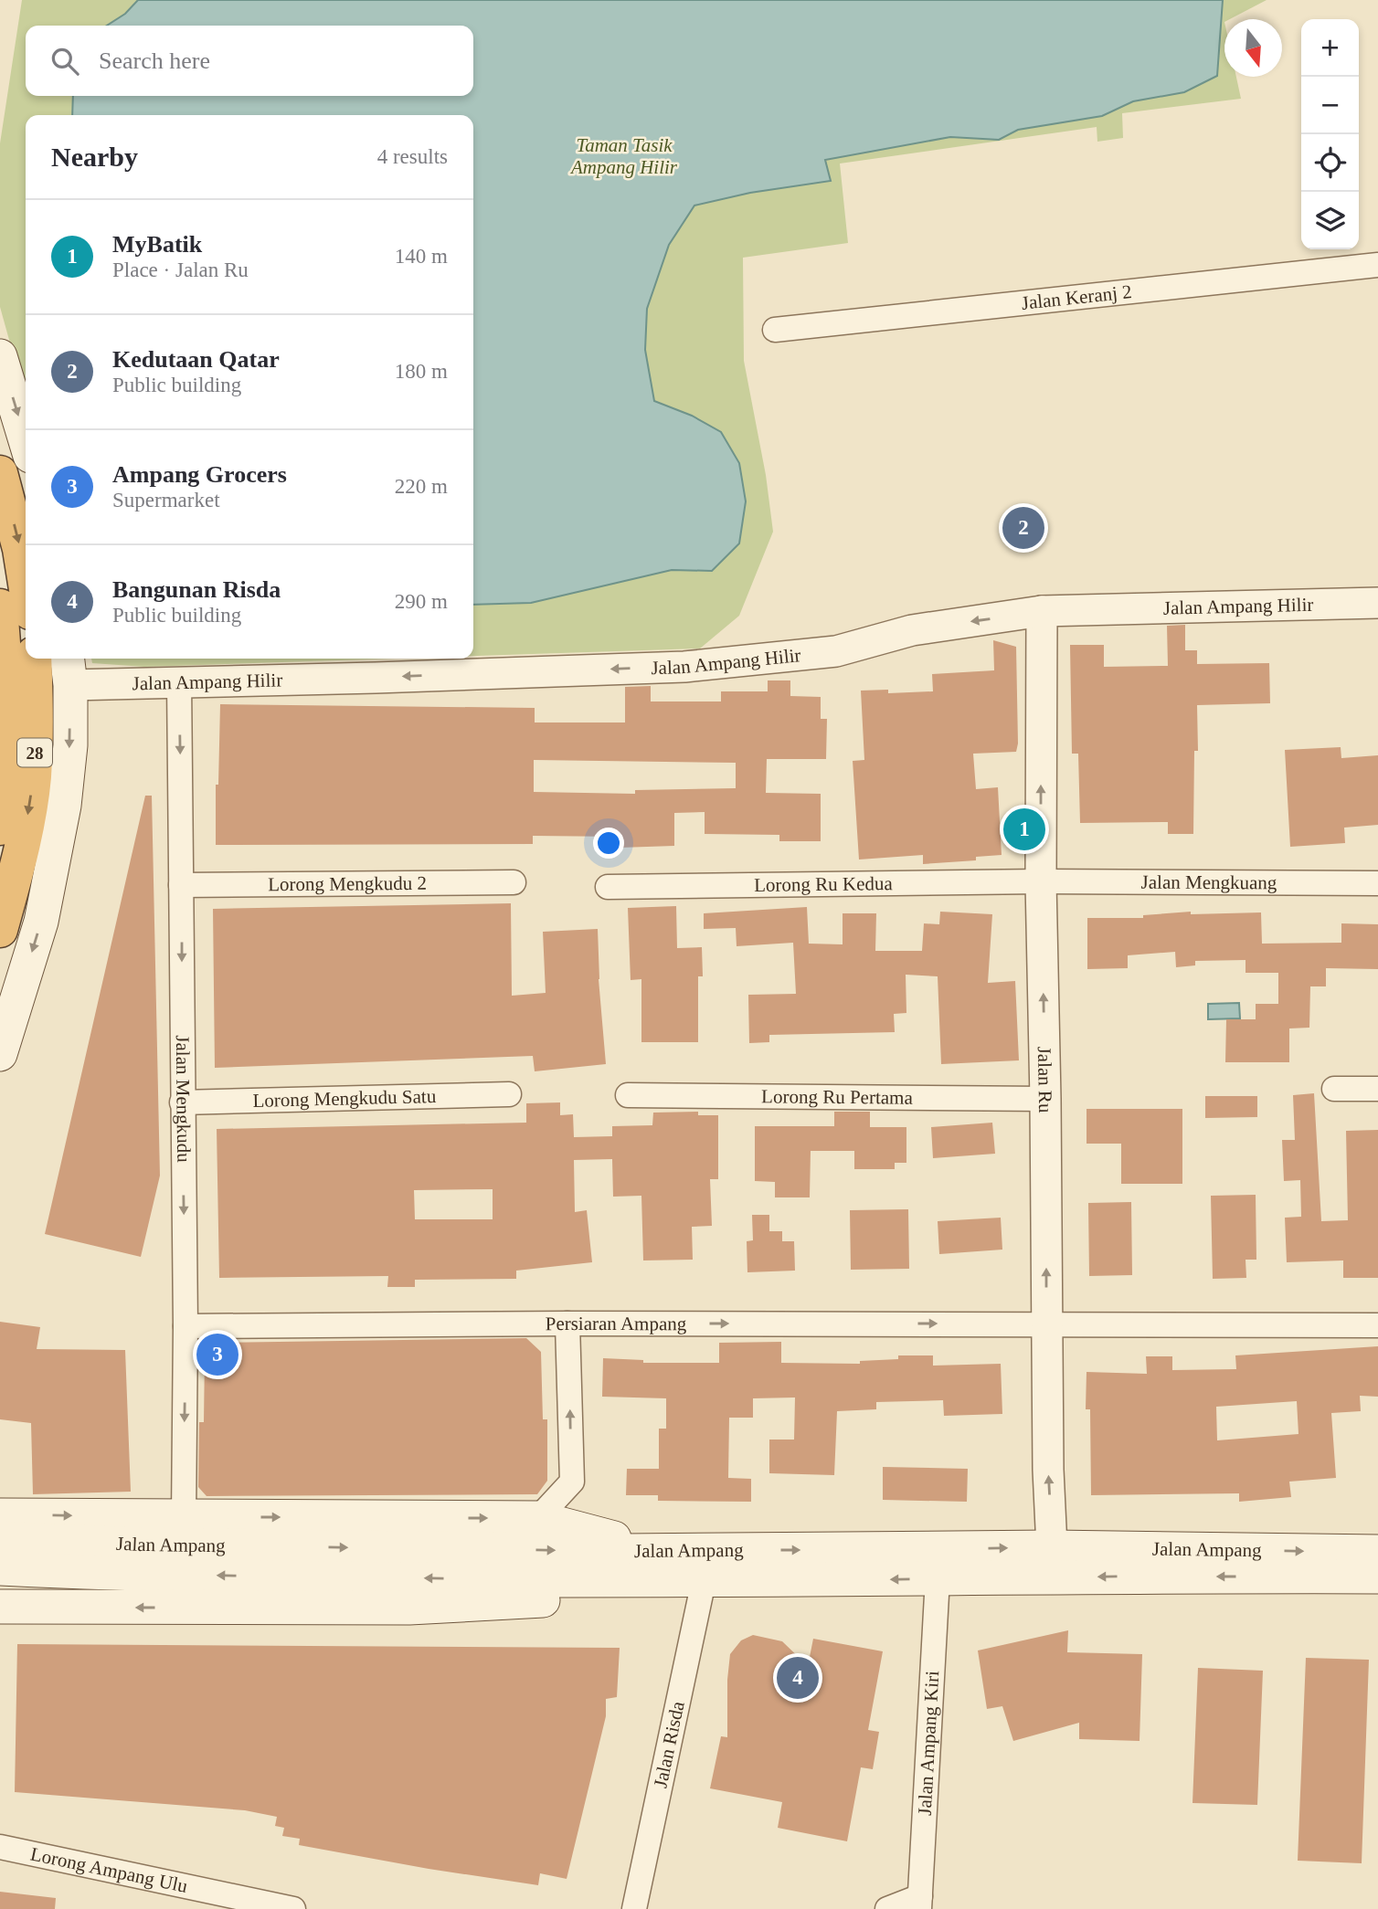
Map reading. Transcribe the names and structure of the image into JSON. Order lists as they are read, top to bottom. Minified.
{"streets":{"highway":["28"],"main road":["Jalan Ampang"],"street":["Jalan Keranj 2","Jalan Ampang Hilir","Jalan Mengkuang","Lorong Mengkudu 2","Lorong Ru Kedua","Jalan Ru","Lorong Ru Pertama","Lorong Mengkudu Satu","Jalan Mengkudu","Persiaran Ampang","Jalan Ampang Kiri","Jalan Risda","Lorong Ampang Ulu"]},"crossings":[["Jalan Ampang Hilir","Jalan Ru"],["Jalan Ampang Hilir","Jalan Mengkudu"],["Jalan Mengkuang","Lorong Ru Kedua"],["Jalan Mengkuang","Jalan Ru"],["Lorong Mengkudu 2","Jalan Mengkudu"],["Lorong Ru Kedua","Jalan Ru"],["Jalan Ru","Lorong Ru Pertama"],["Jalan Ru","Persiaran Ampang"],["Jalan Ru","Jalan Ampang"],["Lorong Mengkudu Satu","Jalan Mengkudu"],["Jalan Mengkudu","Persiaran Ampang"],["Jalan Ampang","Jalan Ampang Kiri"],["Jalan Ampang","Jalan Risda"]],"one_way":["Jalan Ampang Hilir","Jalan Ru","Jalan Mengkudu","Persiaran Ampang"],"parks":["Taman Tasik Ampang Hilir"],"north":"bottom","page":{"map_buttons":["+","−"],"search":"Search here","heading":["Nearby","4 results"],"list":[{"mark":"1","name":"MyBatik","note":"Place · Jalan Ru","value":"140 m"},{"mark":"2","name":"Kedutaan Qatar","note":"Public building","value":"180 m"},{"mark":"3","name":"Ampang Grocers","note":"Supermarket","value":"220 m"},{"mark":"4","name":"Bangunan Risda","note":"Public building","value":"290 m"}],"pins":["2","1","3","4"]}}
